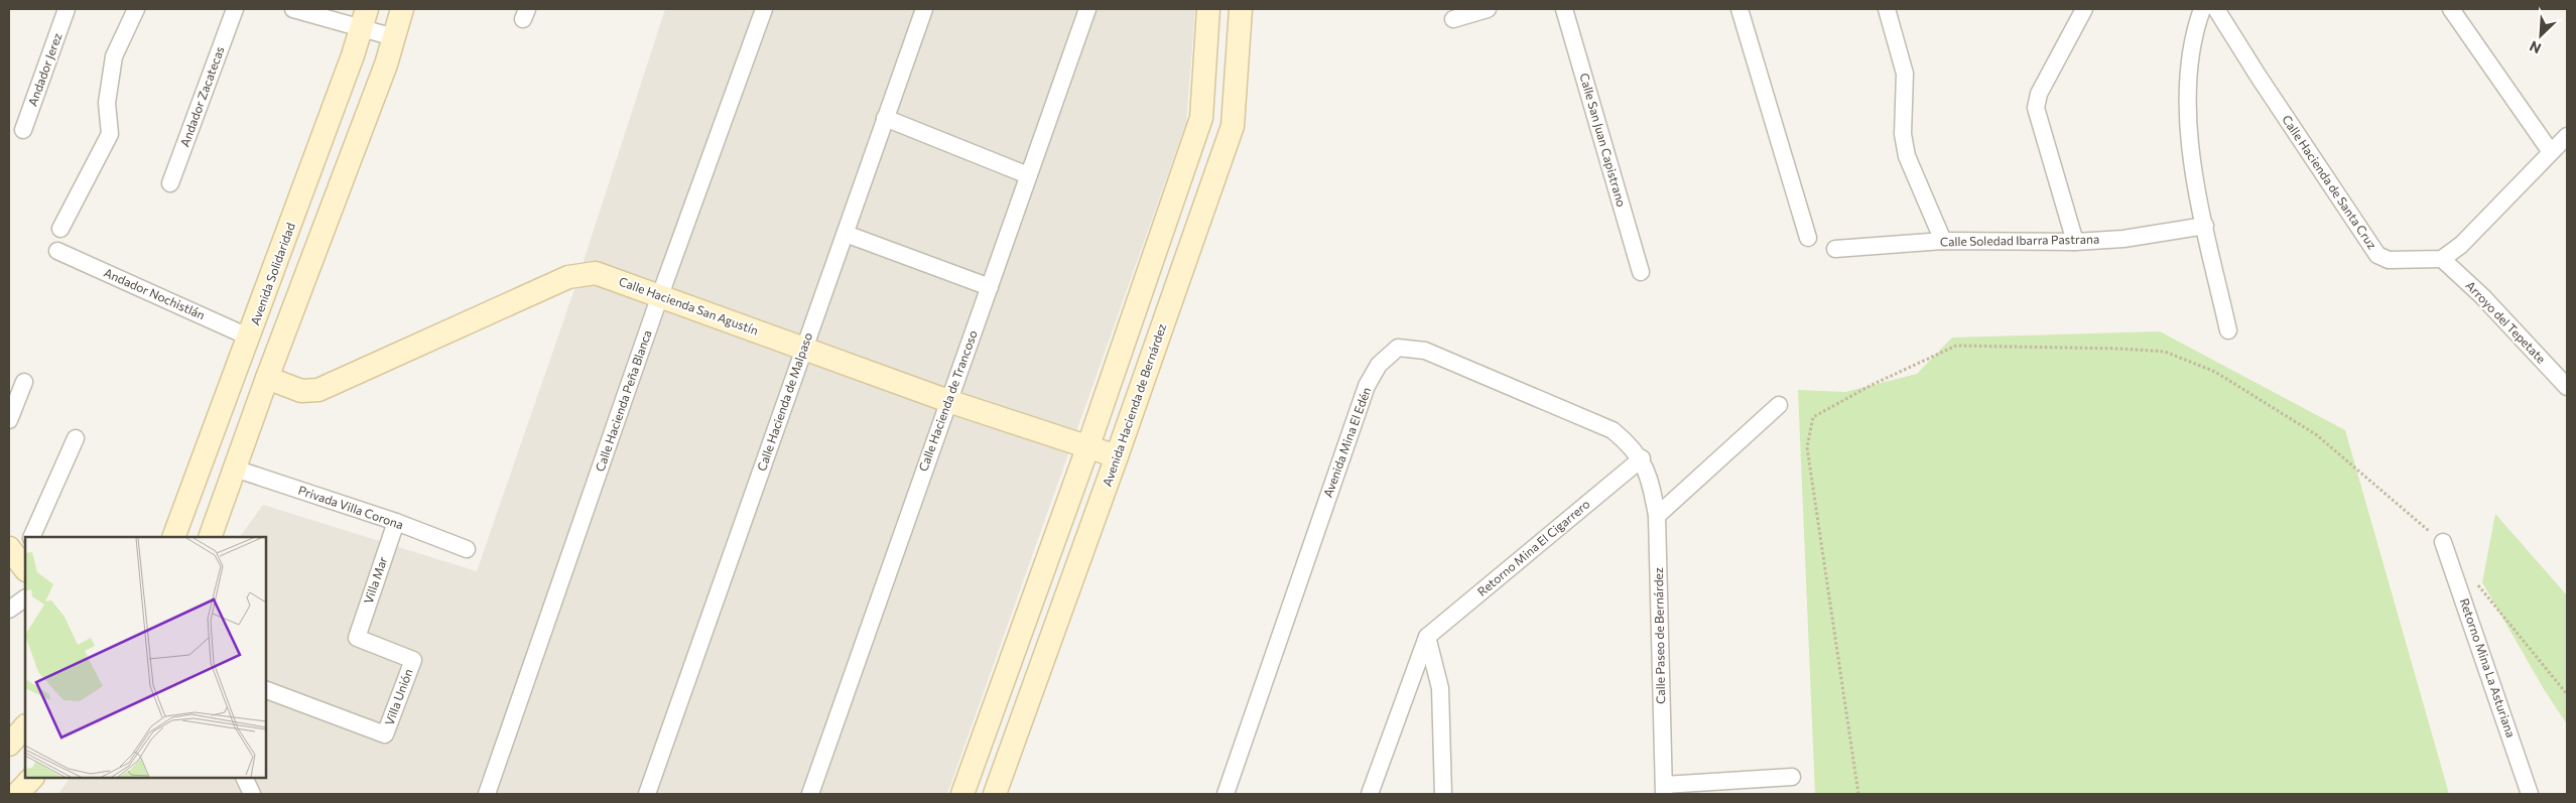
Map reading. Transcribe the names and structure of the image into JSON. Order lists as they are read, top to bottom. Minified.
{"streets":{"street":["Andador Jerez","Andador Zacatecas","Calle San Juan Capistrano","Calle Hacienda de Santa Cruz","Calle Soledad Ibarra Pastrana","Avenida Solidaridad","Andador Nochistlán","Calle Hacienda San Agustín","Arroyo del Tepetate","Calle Hacienda Peña Blanca","Calle Hacienda de Trancoso","Calle Hacienda de Malpaso","Avenida Hacienda de Bernárdez","Avenida Mina El Edén","Privada Villa Corona","Retorno Mina El Cigarrero","Villa Mar","Calle Paseo de Bernárdez","Retorno Mina La Asturiana","Villa Unión"]},"crossings":[["Calle Hacienda de Santa Cruz","Arroyo del Tepetate"],["Avenida Solidaridad","Andador Nochistlán"],["Calle Hacienda San Agustín","Calle Hacienda Peña Blanca"],["Calle Hacienda San Agustín","Calle Hacienda de Trancoso"],["Calle Hacienda San Agustín","Calle Hacienda de Malpaso"],["Calle Hacienda San Agustín","Avenida Hacienda de Bernárdez"],["Avenida Mina El Edén","Retorno Mina El Cigarrero"],["Avenida Mina El Edén","Calle Paseo de Bernárdez"],["Privada Villa Corona","Villa Mar"],["Villa Mar","Villa Unión"]],"north":"bottom left"}
